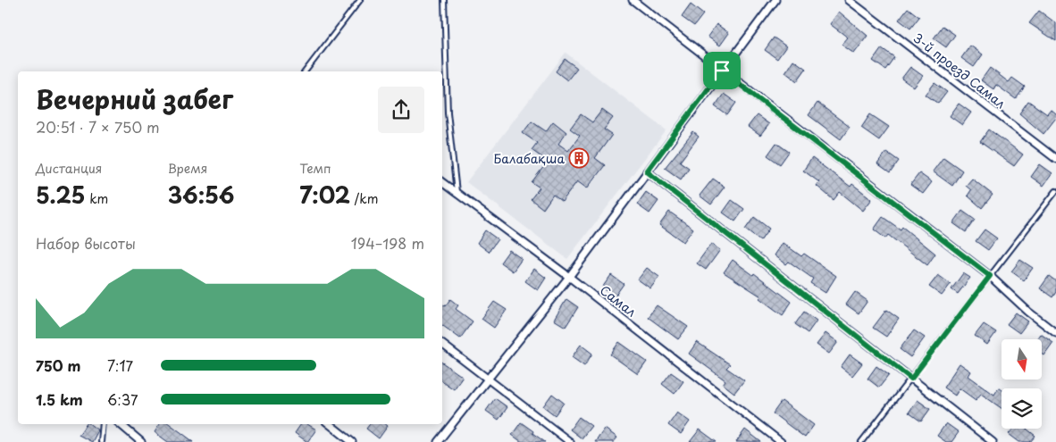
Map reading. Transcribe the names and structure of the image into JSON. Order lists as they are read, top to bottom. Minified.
{"streets":{"street":["3-й проезд Самал","Самал"]},"places":{"building":["Балабақша"]},"north":"bottom","page":{"heading":["Вечерний забег","20:51 · 7 × 750 m"],"stats":[["Дистанция","5.25 km"],["Время","36:56"],["Темп","7:02 /km"]],"chart":["Набор высоты","194–198 m"],"list":[{"name":"750 m","note":"7:17"},{"name":"1.5 km","note":"6:37"}]}}
